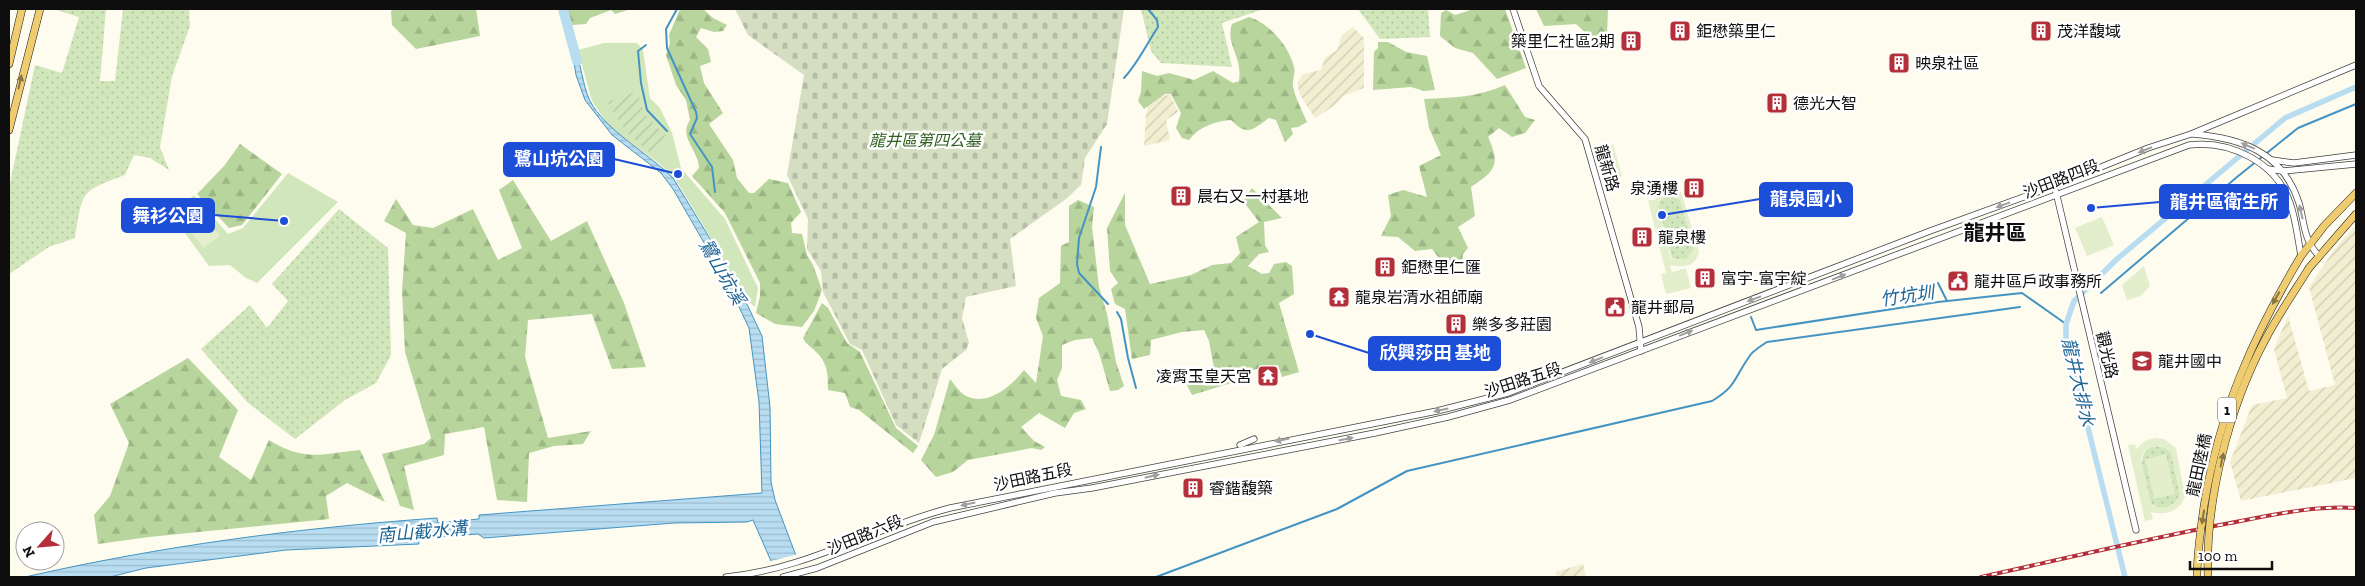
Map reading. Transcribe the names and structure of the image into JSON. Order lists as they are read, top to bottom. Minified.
{"streets":{"main road":["1","龍田陸橋"],"street":["龍新路","沙田路四段","觀光路","沙田路五段","沙田路六段"]},"crossings":[["龍新路","沙田路五段"],["沙田路四段","觀光路"],["沙田路四段","沙田路五段"],["沙田路五段","沙田路六段"],["1","龍田陸橋"]],"districts":["龍井區"],"water":["鷺山坑溪","竹坑圳","龍井大排水","南山截水溝"],"parks":["龍井區第四公墓"],"places":{"building":["鉅懋築里仁","茂洋馥域","築里仁社區2期","映泉社區","德光大智","泉湧樓","晨右又一村基地","龍泉樓","鉅懋里仁匯","富宇-富宇綻","樂多多莊園","睿鍇馥築"],"other":["鷺山坑公園","龍井區衛生所","龍泉國小","舞衫公園","欣興莎田 基地"],"public building":["龍井區戶政事務所","龍井郵局"],"temple":["龍泉岩清水祖師廟","凌霄玉皇天宮"],"school or university":["龍井國中"]},"scale_bar":"100 m","north":"bottom left"}
